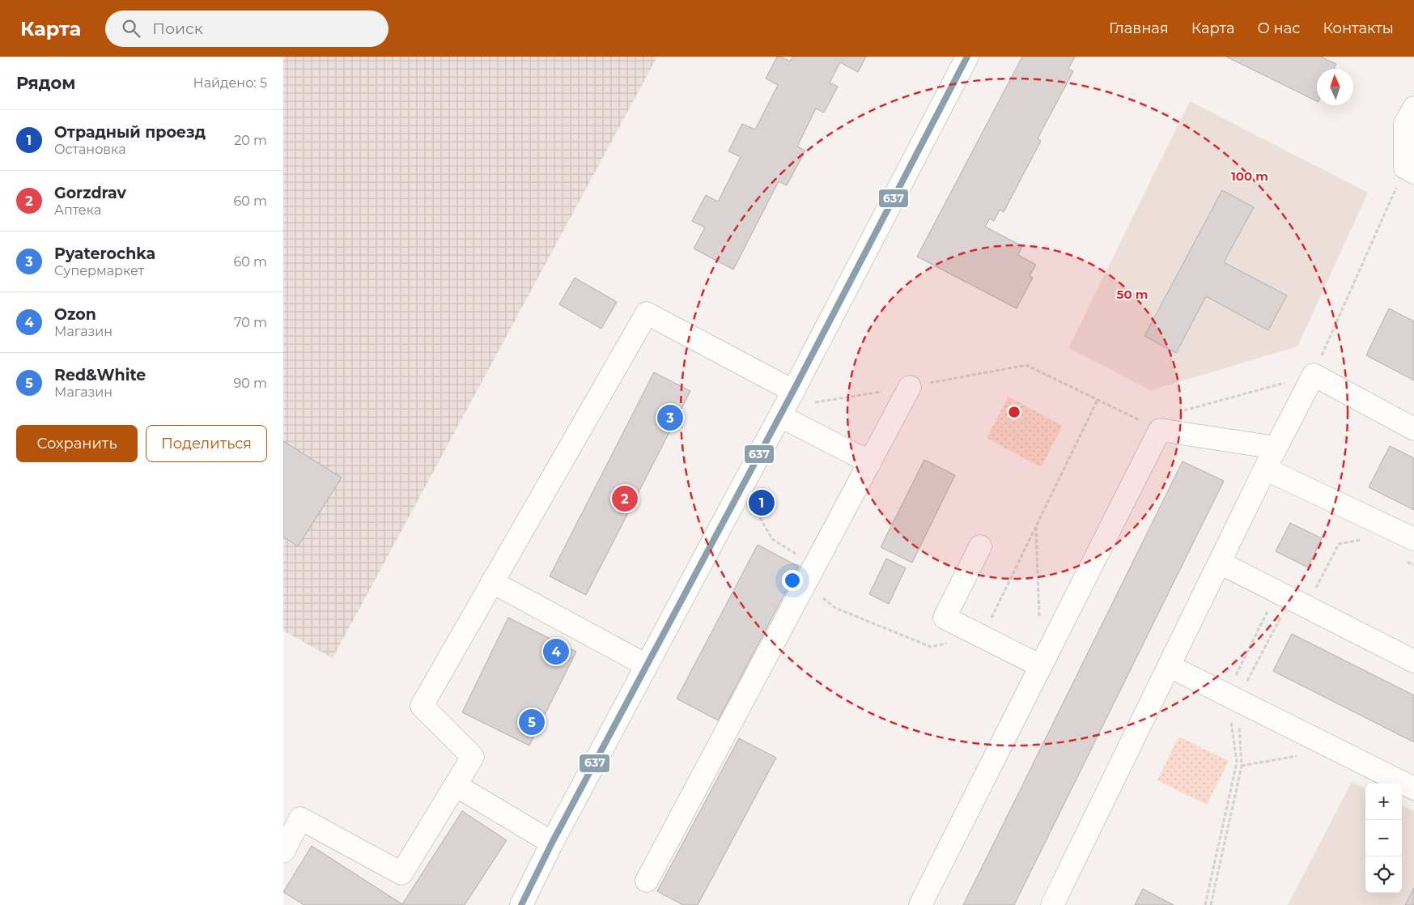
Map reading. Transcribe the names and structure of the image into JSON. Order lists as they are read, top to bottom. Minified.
{"lines":["transit line 637"],"north":"top","page":{"header":"Карта","search":"Поиск","nav":["Главная","Карта","О нас","Контакты"],"heading":["Рядом","Найдено: 5"],"list":[{"mark":"1","name":"Отрадный проезд","note":"Остановка","value":"20 m"},{"mark":"2","name":"Gorzdrav","note":"Аптека","value":"60 m"},{"mark":"3","name":"Pyaterochka","note":"Супермаркет","value":"60 m"},{"mark":"4","name":"Ozon","note":"Магазин","value":"70 m"},{"mark":"5","name":"Red&White","note":"Магазин","value":"90 m"}],"pins":["3","2","1","4","5"],"buttons":["Сохранить","Поделиться"],"map_buttons":["+","−"]},"rings":["100 m","50 m"]}
